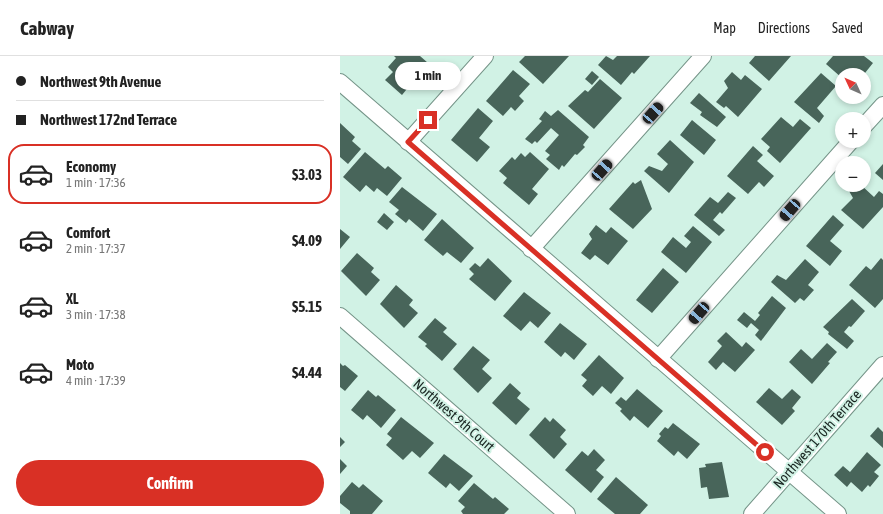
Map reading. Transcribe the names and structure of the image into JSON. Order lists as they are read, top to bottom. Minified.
{"streets":{"street":["Northwest 9th Court","Northwest 170th Terrace"]},"north":"top left","page":{"header":"Cabway","nav":["Map","Directions","Saved"],"banner":["Northwest 9th Avenue","Northwest 172nd Terrace"],"bubble":"1 min","map_buttons":["+","−"],"list":[{"name":"Economy","note":"1 min · 17:36","value":"$3.03"},{"name":"Comfort","note":"2 min · 17:37","value":"$4.09"},{"name":"XL","note":"3 min · 17:38","value":"$5.15"},{"name":"Moto","note":"4 min · 17:39","value":"$4.44"}],"buttons":"Confirm"}}
